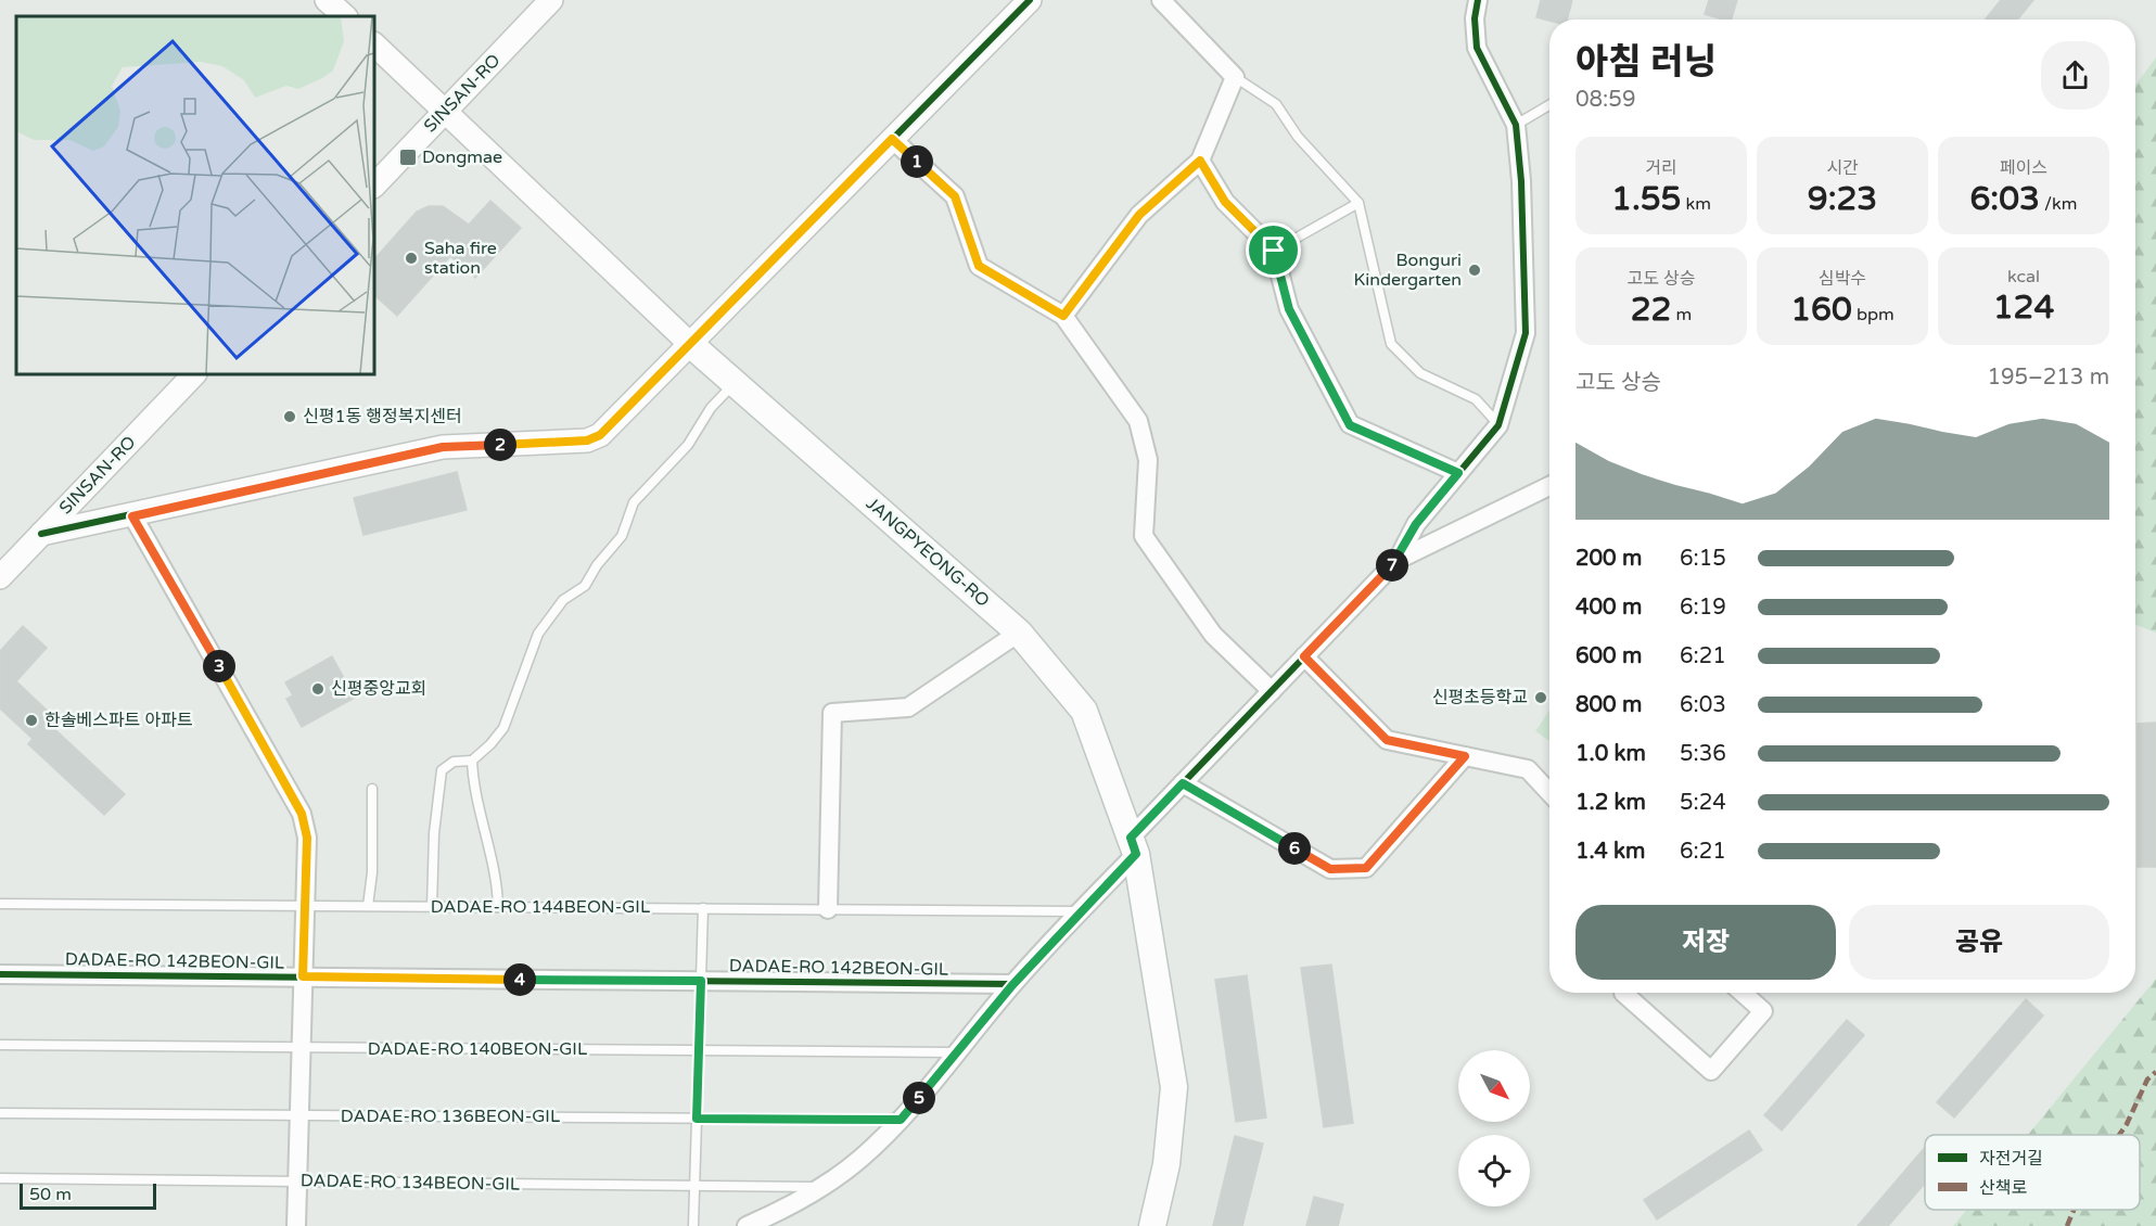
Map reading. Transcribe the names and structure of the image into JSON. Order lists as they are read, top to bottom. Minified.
{"streets":{"main road":["JANGPYEONG-RO"],"street":["SINSAN-RO","DADAE-RO 142BEON-GIL"],"lane":["DADAE-RO 144BEON-GIL","DADAE-RO 140BEON-GIL","DADAE-RO 136BEON-GIL","DADAE-RO 134BEON-GIL"]},"crossings":[["SINSAN-RO","JANGPYEONG-RO"]],"places":{"transit":["Dongmae"],"other":["Saha fire station","Bonguri Kindergarten","신평1동 행정복지센터","신평중앙교회","신평초등학교","한솔베스파트 아파트"]},"legend":["자전거길","산책로"],"scale_bar":"50 m","north":"bottom right","page":{"heading":["아침 러닝","08:59"],"stats":[["거리","1.55 km"],["시간","9:23"],["페이스","6:03 /km"],["고도 상승","22 m"],["심박수","160 bpm"],["kcal","124"]],"pins":["1","2","7","3","6","4","5"],"chart":["고도 상승","195–213 m"],"list":[{"name":"200 m","note":"6:15"},{"name":"400 m","note":"6:19"},{"name":"600 m","note":"6:21"},{"name":"800 m","note":"6:03"},{"name":"1.0 km","note":"5:36"},{"name":"1.2 km","note":"5:24"},{"name":"1.4 km","note":"6:21"}],"buttons":["저장","공유"],"scale":"50 m"}}
